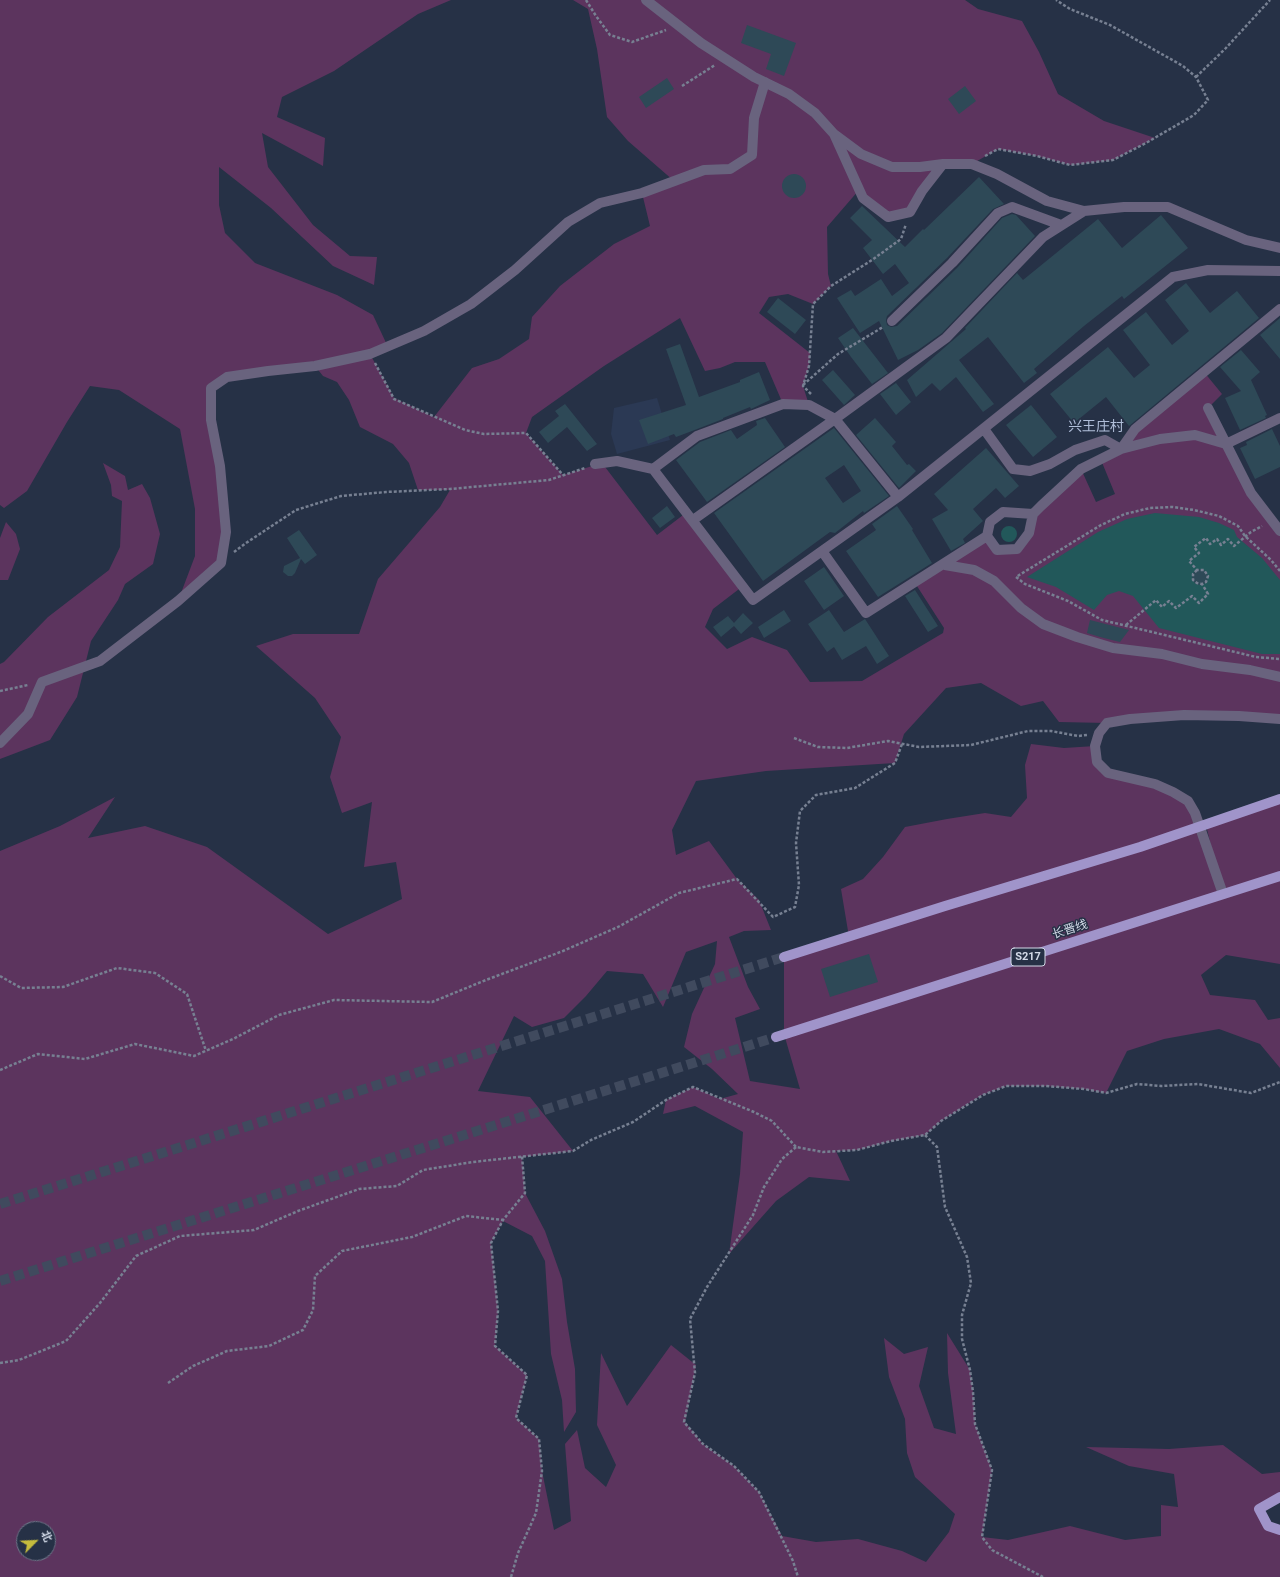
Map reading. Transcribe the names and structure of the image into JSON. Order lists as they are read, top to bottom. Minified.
{"streets":{"main road":["长晋线","S217"]},"districts":["兴王庄村"],"north":"top right"}
